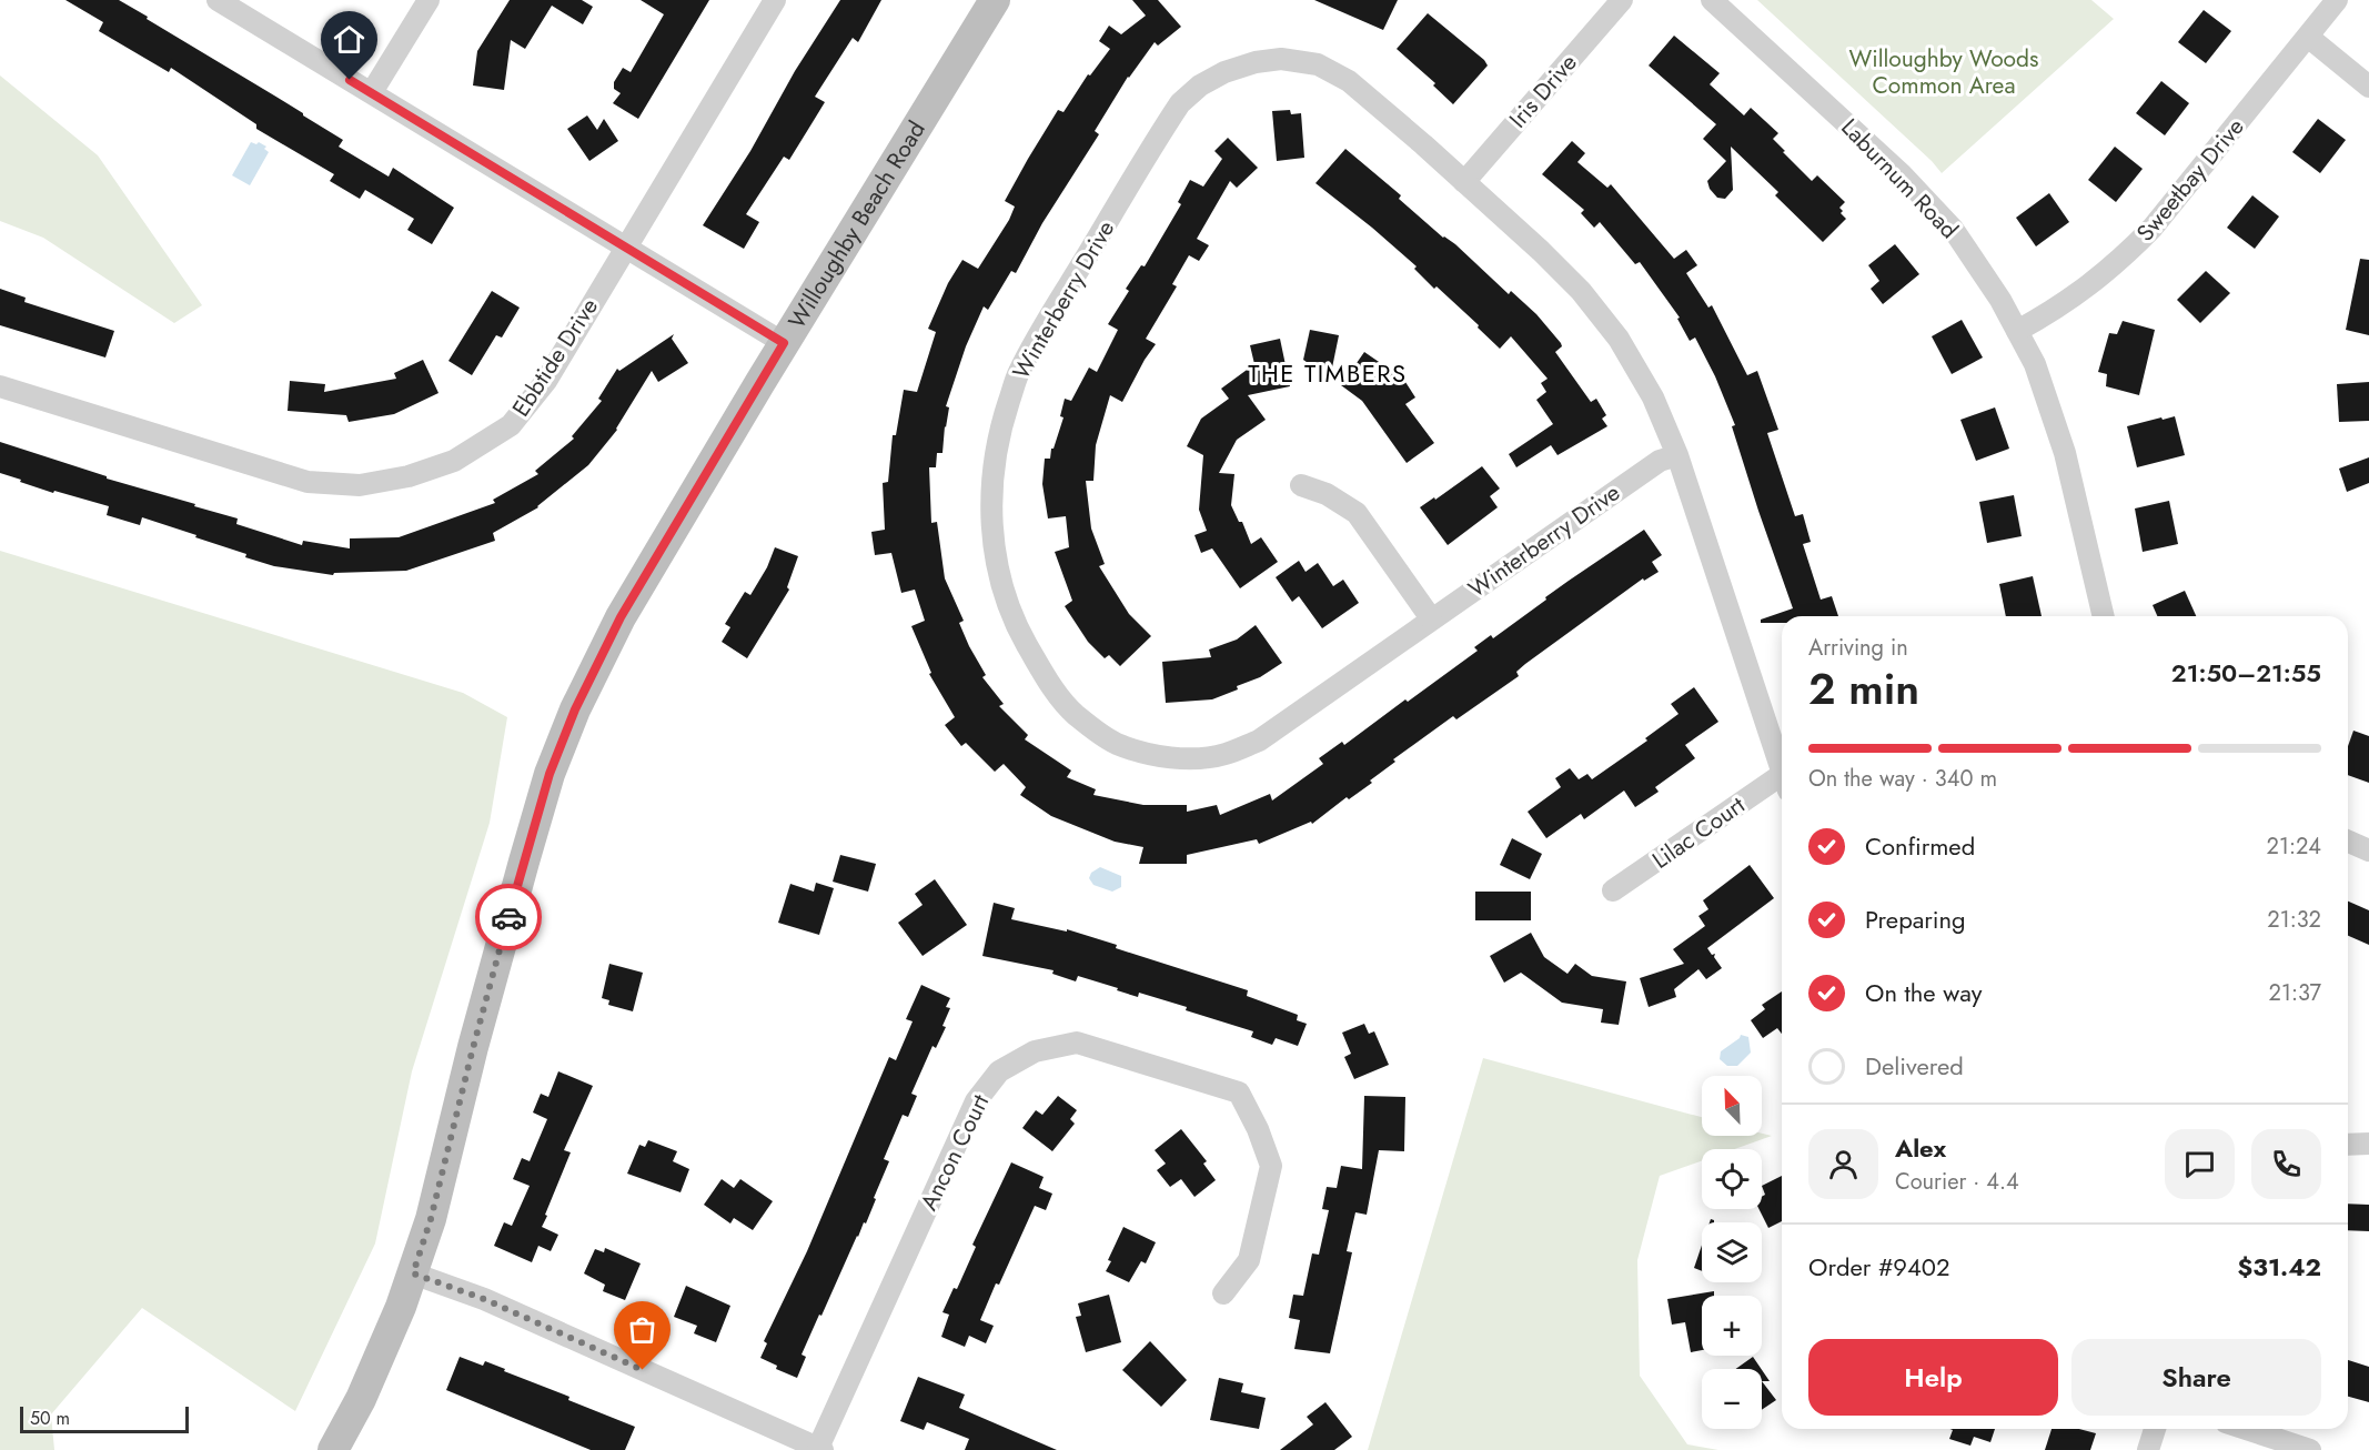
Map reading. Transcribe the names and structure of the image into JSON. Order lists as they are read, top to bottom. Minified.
{"streets":{"street":["Iris Drive","Laburnum Road","Sweetbay Drive","Willoughby Beach Road","Winterberry Drive","Ebbtide Drive","Lilac Court","Ancon Court"]},"crossings":[["Iris Drive","Winterberry Drive"],["Laburnum Road","Sweetbay Drive"]],"districts":["THE TIMBERS"],"parks":["Willoughby Woods Common Area"],"scale_bar":"50 m","north":"top left","page":{"heading":["2 min","Arriving in","21:50–21:55"],"panel":["Alex","Courier · 4.4","Order #9402","$31.42"],"bar":"On the way · 340 m","list":[["Confirmed","21:24"],["Preparing","21:32"],["On the way","21:37"],"Delivered"],"map_buttons":["+","−"],"buttons":["Help","Share"],"scale":"50 m"}}
